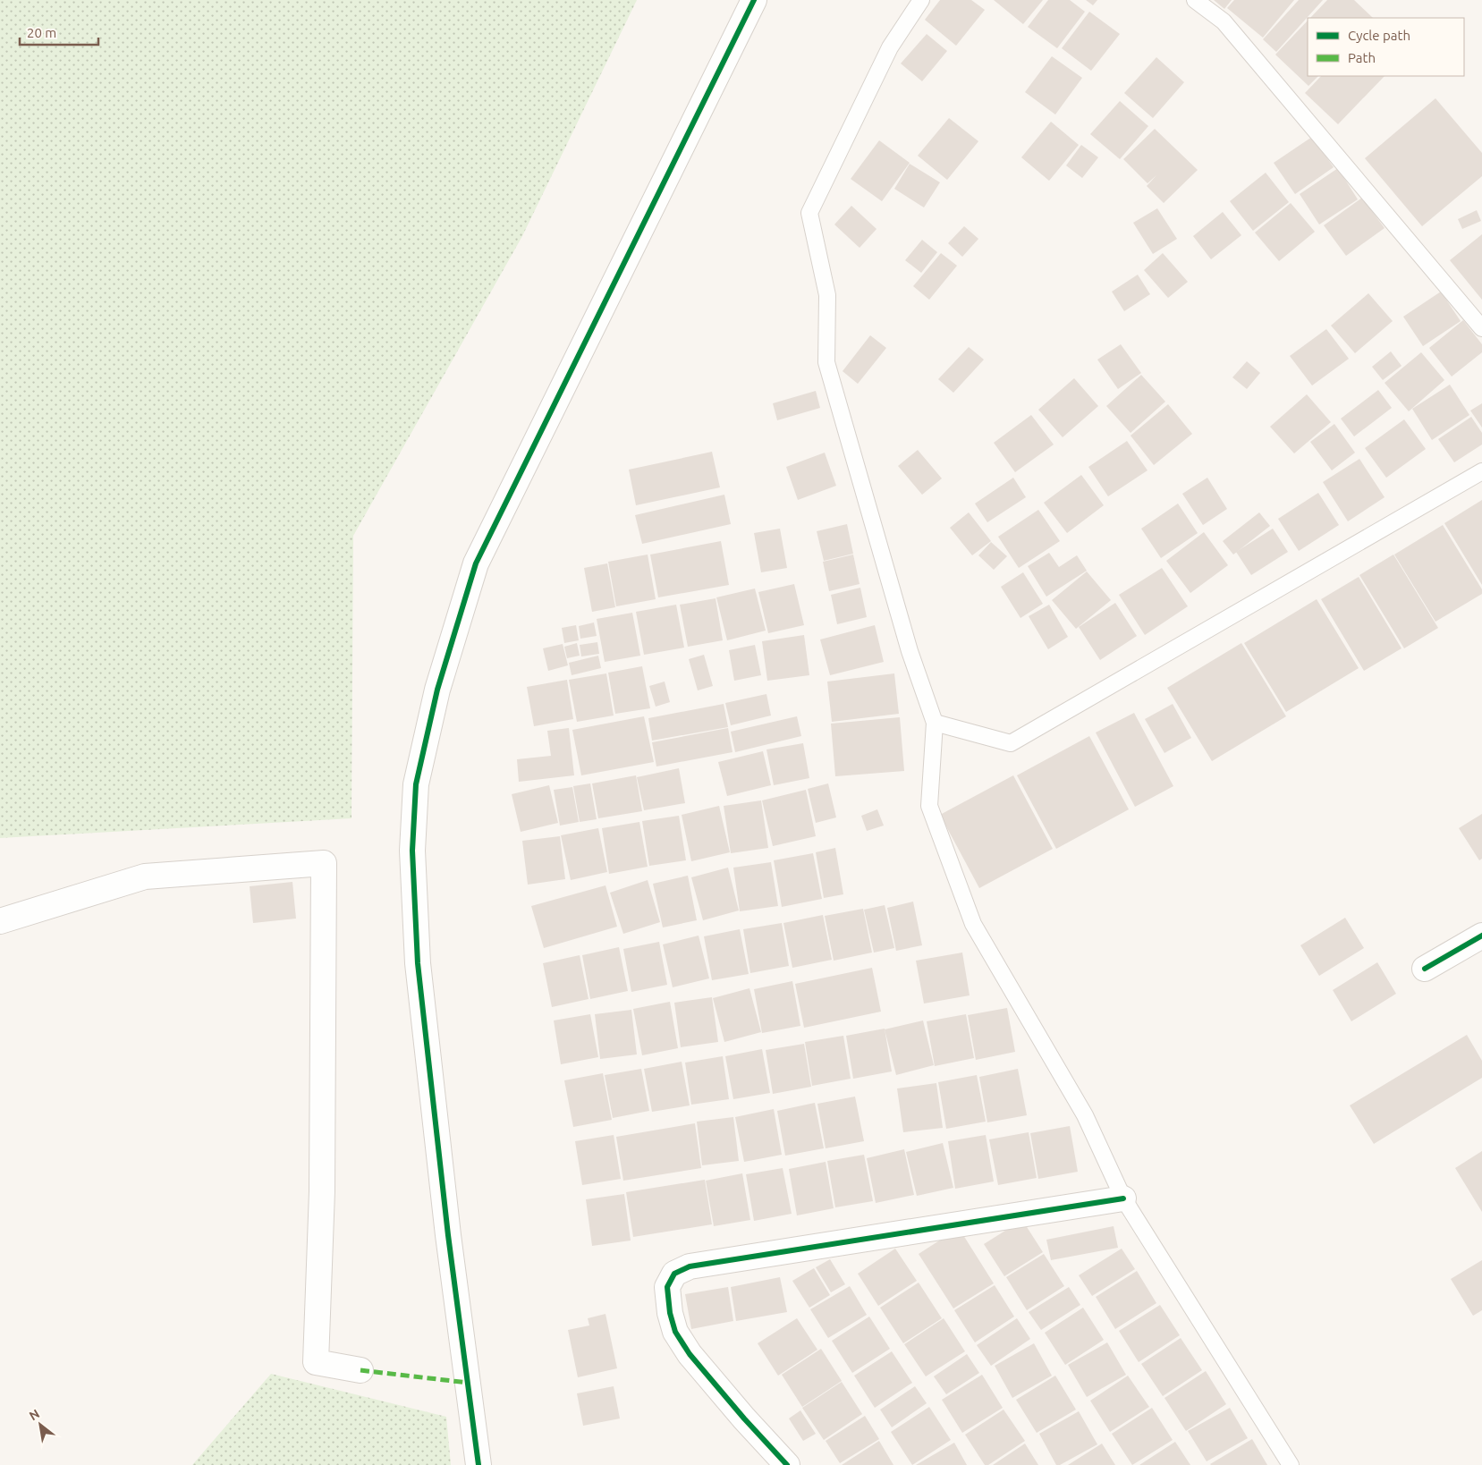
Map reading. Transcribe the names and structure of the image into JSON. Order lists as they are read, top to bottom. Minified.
{"legend":["Cycle path","Path"],"scale_bar":"20 m","north":"top left"}
